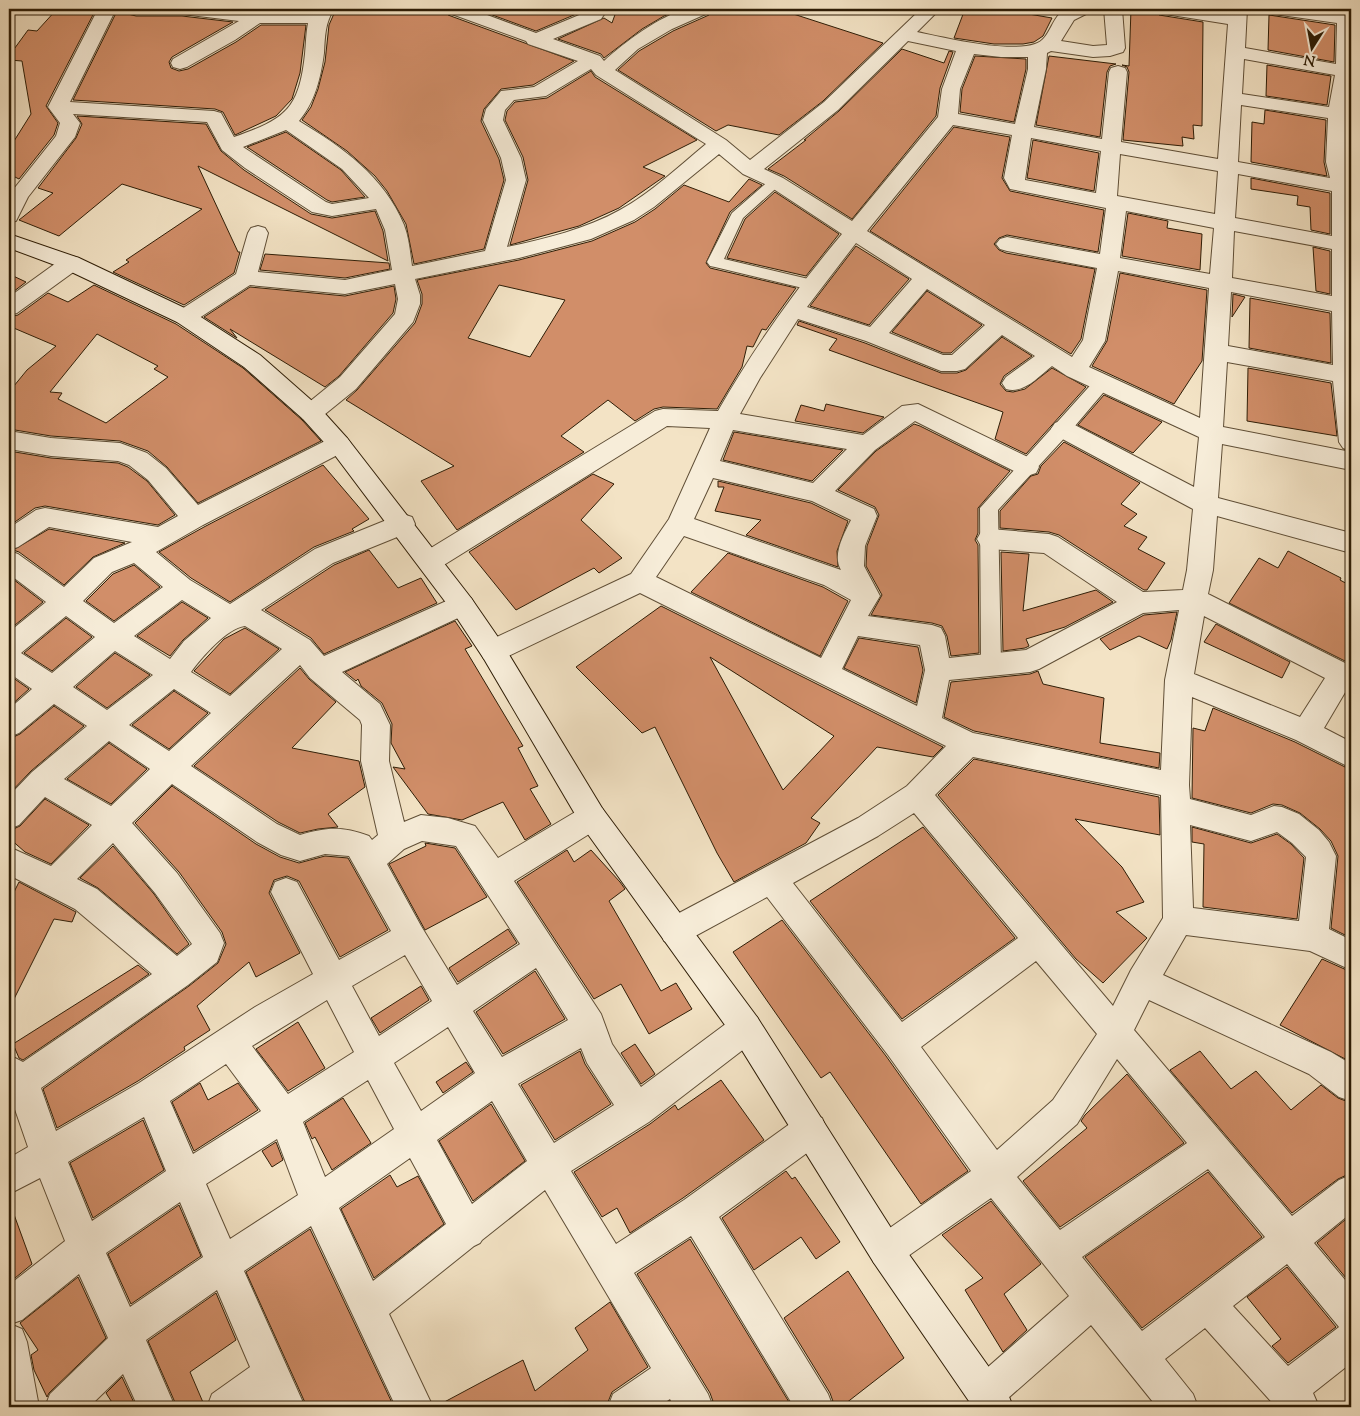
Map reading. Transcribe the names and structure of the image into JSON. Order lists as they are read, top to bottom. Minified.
{"north":"bottom"}
